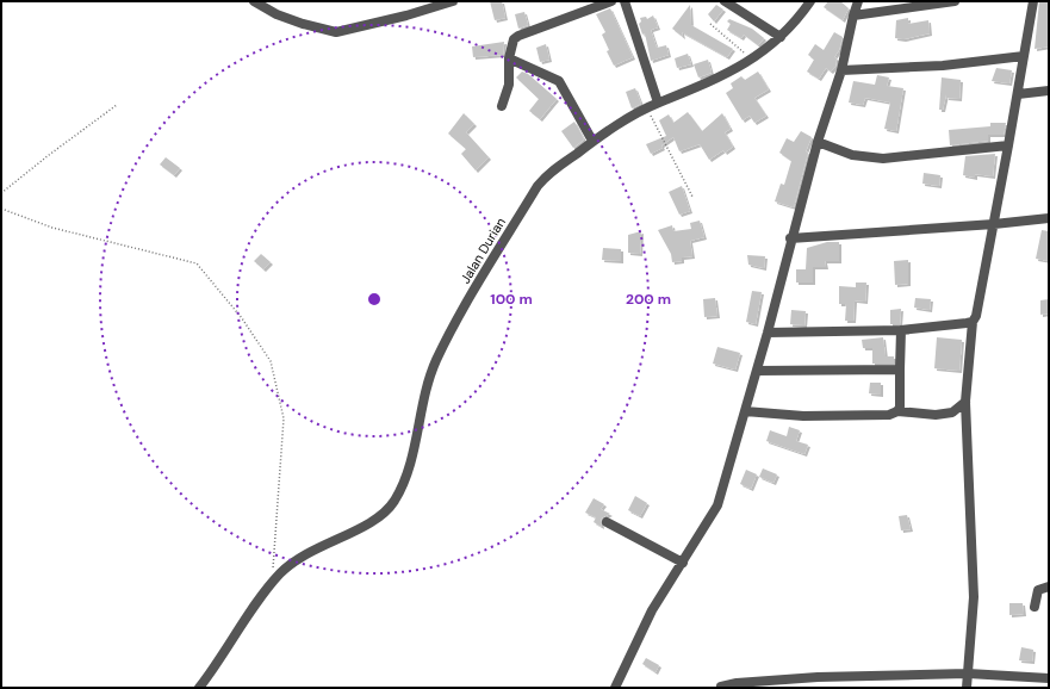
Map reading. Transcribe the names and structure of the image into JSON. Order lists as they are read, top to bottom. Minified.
{"streets":{"street":["Jalan Durian"]},"rings":["100 m","200 m"]}
